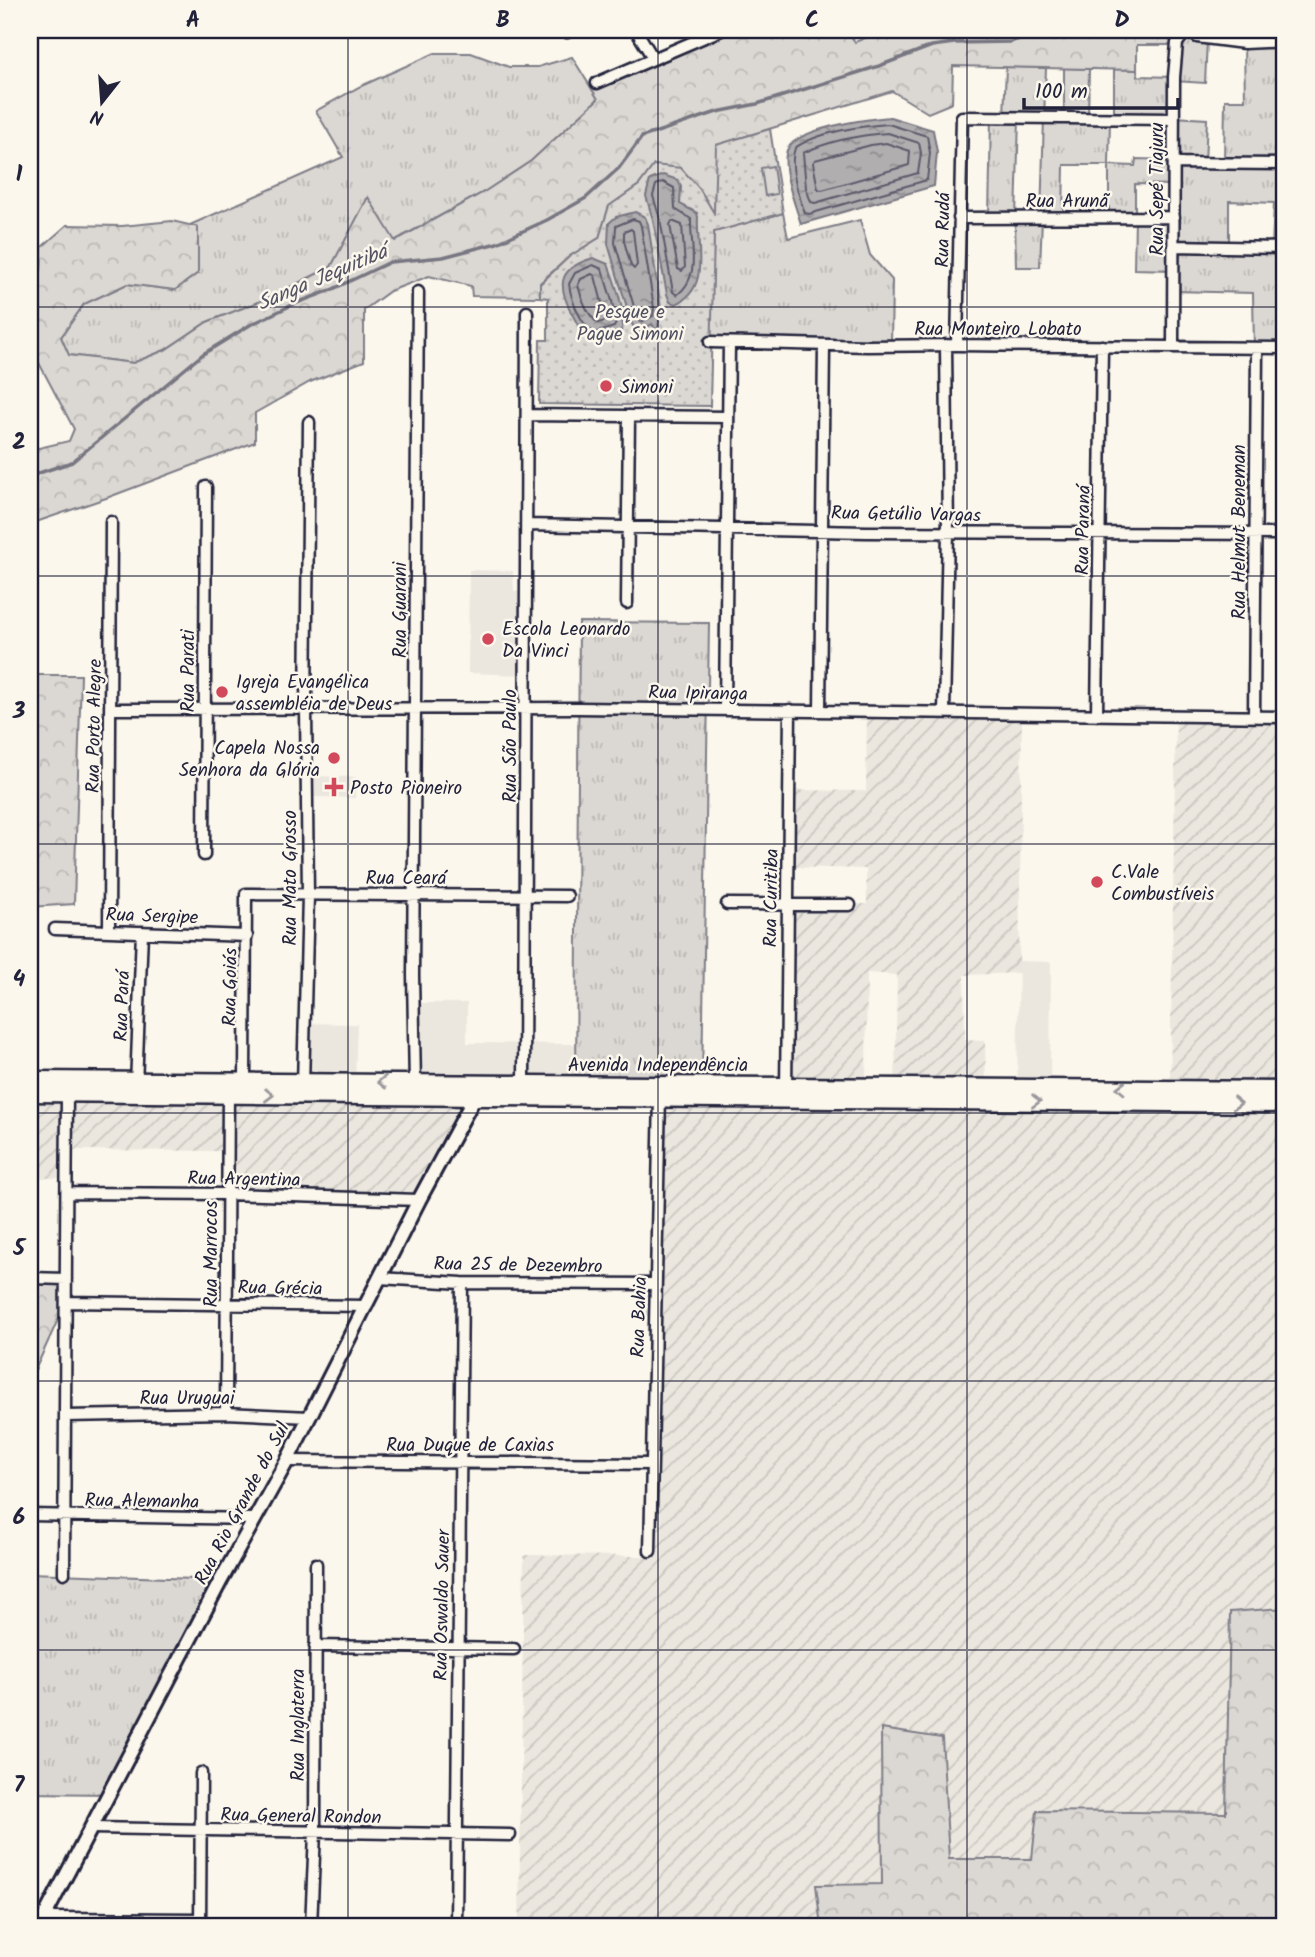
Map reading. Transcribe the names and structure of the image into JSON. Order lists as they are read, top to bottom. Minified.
{"streets":{"main road":["Avenida Independência"],"street":["Rua Sepé Tiajuru","Rua Arunã","Rua Rudá","Rua Monteiro Lobato","Rua Getúlio Vargas","Rua Paraná","Rua Helmut Beneman","Rua Guarani","Rua Parati","Rua Ipiranga","Rua Porto Alegre","Rua São Paulo","Rua Ceará","Rua Mato Grosso","Rua Curitiba","Rua Sergipe","Rua Goiás","Rua Pará","Rua Argentina","Rua Marrocos","Rua 25 de Dezembro","Rua Grécia","Rua Bahia","Rua Uruguai","Rua Duque de Caxias","Rua Alemanha","Rua Rio Grande do Sul","Rua Oswaldo Sauer","Rua Inglaterra","Rua General Rondon"]},"crossings":[["Rua Sepé Tiajuru","Rua Arunã"],["Rua Sepé Tiajuru","Rua Rudá"],["Rua Sepé Tiajuru","Rua Monteiro Lobato"],["Rua Arunã","Rua Rudá"],["Rua Rudá","Rua Monteiro Lobato"],["Rua Rudá","Rua Getúlio Vargas"],["Rua Rudá","Rua Ipiranga"],["Rua Monteiro Lobato","Rua Paraná"],["Rua Monteiro Lobato","Rua Helmut Beneman"],["Rua Getúlio Vargas","Rua Paraná"],["Rua Getúlio Vargas","Rua Helmut Beneman"],["Rua Getúlio Vargas","Rua São Paulo"],["Rua Paraná","Rua Ipiranga"],["Rua Helmut Beneman","Rua Ipiranga"],["Rua Guarani","Rua Ipiranga"],["Rua Guarani","Rua Ceará"],["Rua Guarani","Avenida Independência"],["Rua Parati","Rua Ipiranga"],["Rua Ipiranga","Rua Porto Alegre"],["Rua Ipiranga","Rua São Paulo"],["Rua Ipiranga","Rua Mato Grosso"],["Rua Ipiranga","Rua Curitiba"],["Rua Porto Alegre","Rua Sergipe"],["Rua São Paulo","Rua Ceará"],["Rua São Paulo","Avenida Independência"],["Rua Ceará","Rua Mato Grosso"],["Rua Ceará","Rua Goiás"],["Rua Mato Grosso","Avenida Independência"],["Rua Curitiba","Avenida Independência"],["Rua Sergipe","Rua Goiás"],["Rua Sergipe","Rua Pará"],["Rua Goiás","Avenida Independência"],["Rua Pará","Avenida Independência"],["Avenida Independência","Rua Marrocos"],["Avenida Independência","Rua Bahia"],["Avenida Independência","Rua Rio Grande do Sul"],["Rua Argentina","Rua Marrocos"],["Rua Argentina","Rua Rio Grande do Sul"],["Rua Marrocos","Rua Grécia"],["Rua Marrocos","Rua Uruguai"],["Rua 25 de Dezembro","Rua Bahia"],["Rua 25 de Dezembro","Rua Rio Grande do Sul"],["Rua 25 de Dezembro","Rua Oswaldo Sauer"],["Rua Grécia","Rua Rio Grande do Sul"],["Rua Bahia","Rua Duque de Caxias"],["Rua Uruguai","Rua Rio Grande do Sul"],["Rua Duque de Caxias","Rua Rio Grande do Sul"],["Rua Duque de Caxias","Rua Oswaldo Sauer"],["Rua Alemanha","Rua Rio Grande do Sul"],["Rua Rio Grande do Sul","Rua General Rondon"],["Rua Oswaldo Sauer","Rua General Rondon"],["Rua Inglaterra","Rua General Rondon"]],"water":["Sanga Jequitibá"],"parks":["Pesque e Pague Simoni"],"places":{"other":["Simoni","Escola Leonardo Da Vinci","Igreja Evangélica assembléia de Deus","Capela Nossa Senhora da Glória","C.Vale Combustíveis"],"health":["Posto Pioneiro"]},"scale_bar":"100 m","north":"bottom","grid":{"columns":["A","B","C","D"],"rows":["1","2","3","4","5","6","7"]}}
